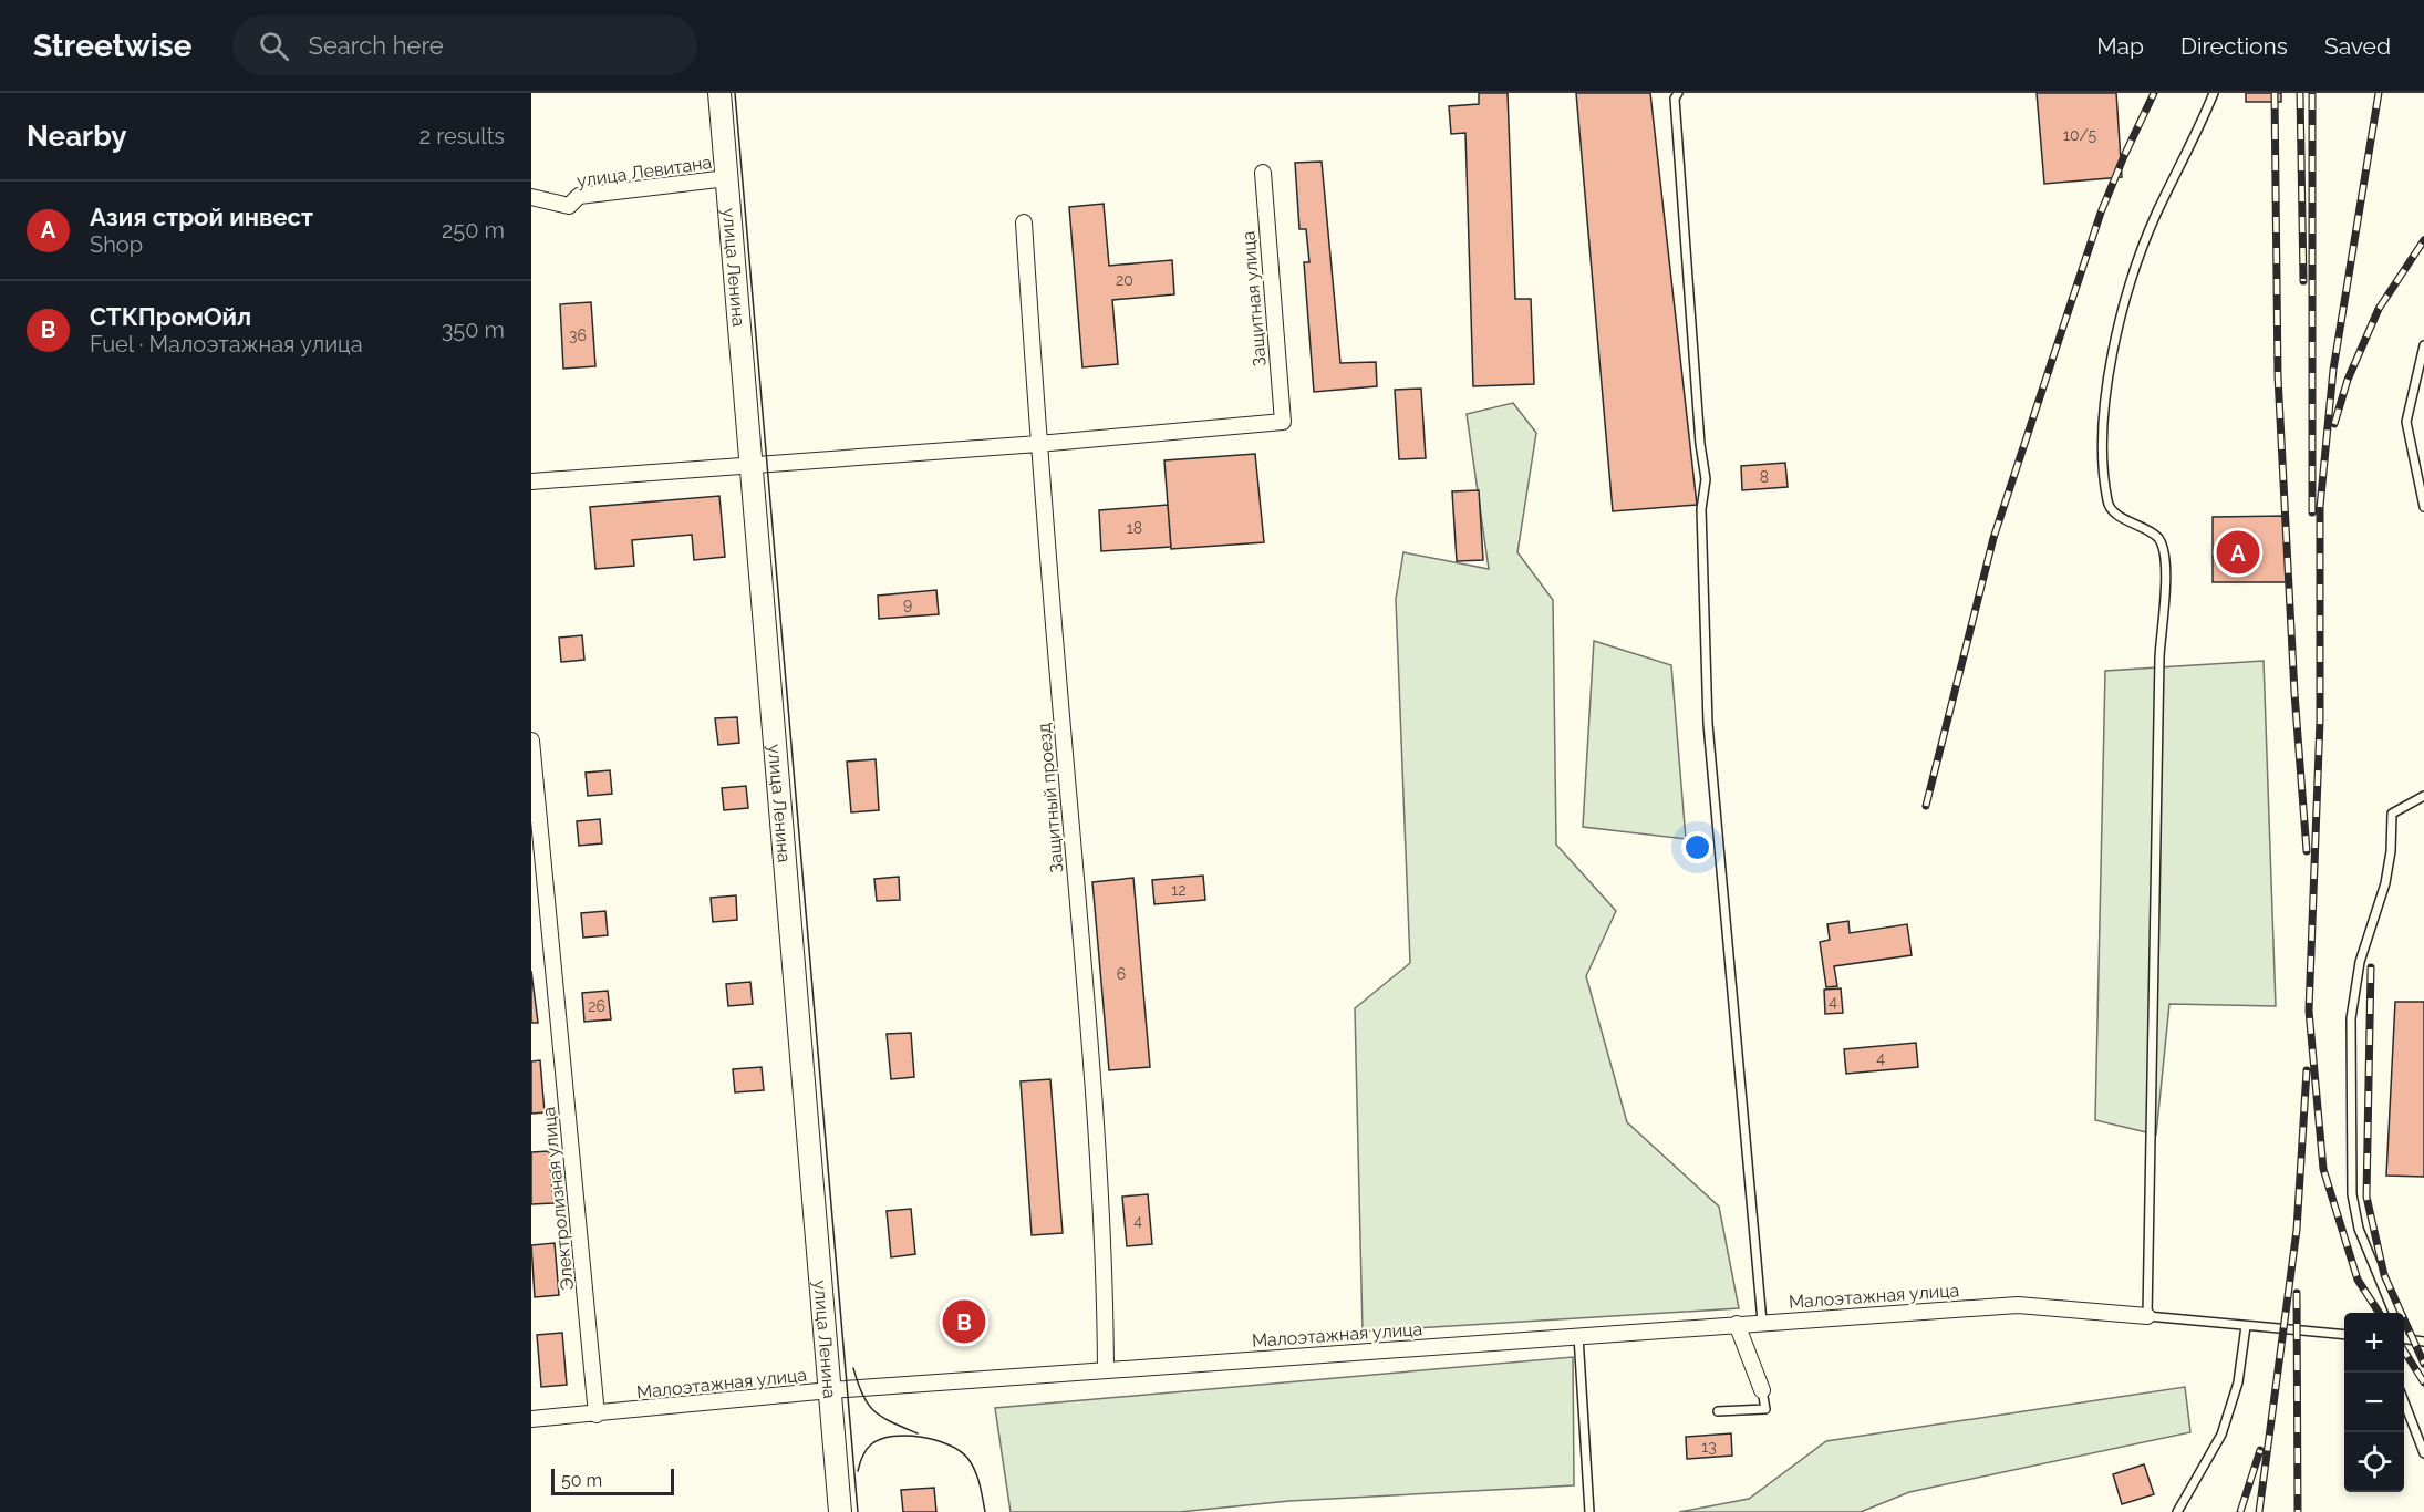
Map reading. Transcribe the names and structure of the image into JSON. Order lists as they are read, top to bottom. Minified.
{"streets":{"main road":["улица Ленина"],"street":["улица Левитана","Защитная улица","Защитный проезд","Электролизная улица","Малоэтажная улица"]},"crossings":[["улица Левитана","улица Ленина"],["улица Ленина","Малоэтажная улица"],["Защитная улица","Защитный проезд"],["Защитный проезд","Малоэтажная улица"],["Электролизная улица","Малоэтажная улица"]],"house_numbers":["10/5","20","36","8","18","9","12","6","4","26","4","4","13"],"scale_bar":"50 m","page":{"header":"Streetwise","search":"Search here","nav":["Map","Directions","Saved"],"heading":["Nearby","2 results"],"list":[{"mark":"A","name":"Азия строй инвест","note":"Shop","value":"250 m"},{"mark":"B","name":"СТКПромОйл","note":"Fuel · Малоэтажная улица","value":"350 m"}],"pins":["A","B"],"map_buttons":["+","−"],"scale":"50 m"}}
